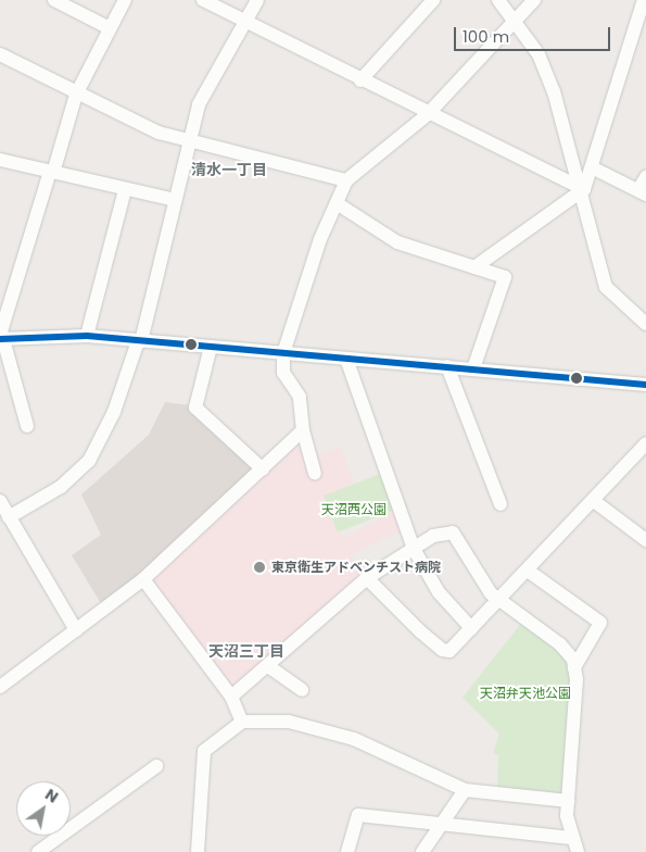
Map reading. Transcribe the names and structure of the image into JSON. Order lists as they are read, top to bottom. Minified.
{"districts":["清水一丁目","天沼三丁目"],"parks":["天沼西公園","天沼弁天池公園"],"places":["東京衛生アドベンチスト病院"],"scale_bar":"100 m","north":"top right"}
